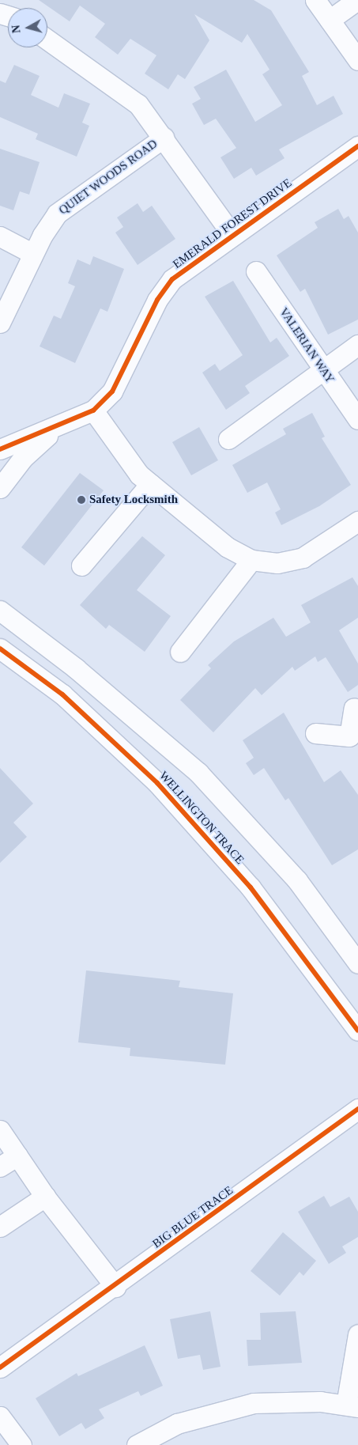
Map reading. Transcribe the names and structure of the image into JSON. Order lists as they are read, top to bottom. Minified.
{"streets":{"street":["QUIET WOODS ROAD","EMERALD FOREST DRIVE","VALERIAN WAY","WELLINGTON TRACE","BIG BLUE TRACE"]},"crossings":[["QUIET WOODS ROAD","EMERALD FOREST DRIVE"]],"places":["Safety Locksmith"],"north":"left"}
